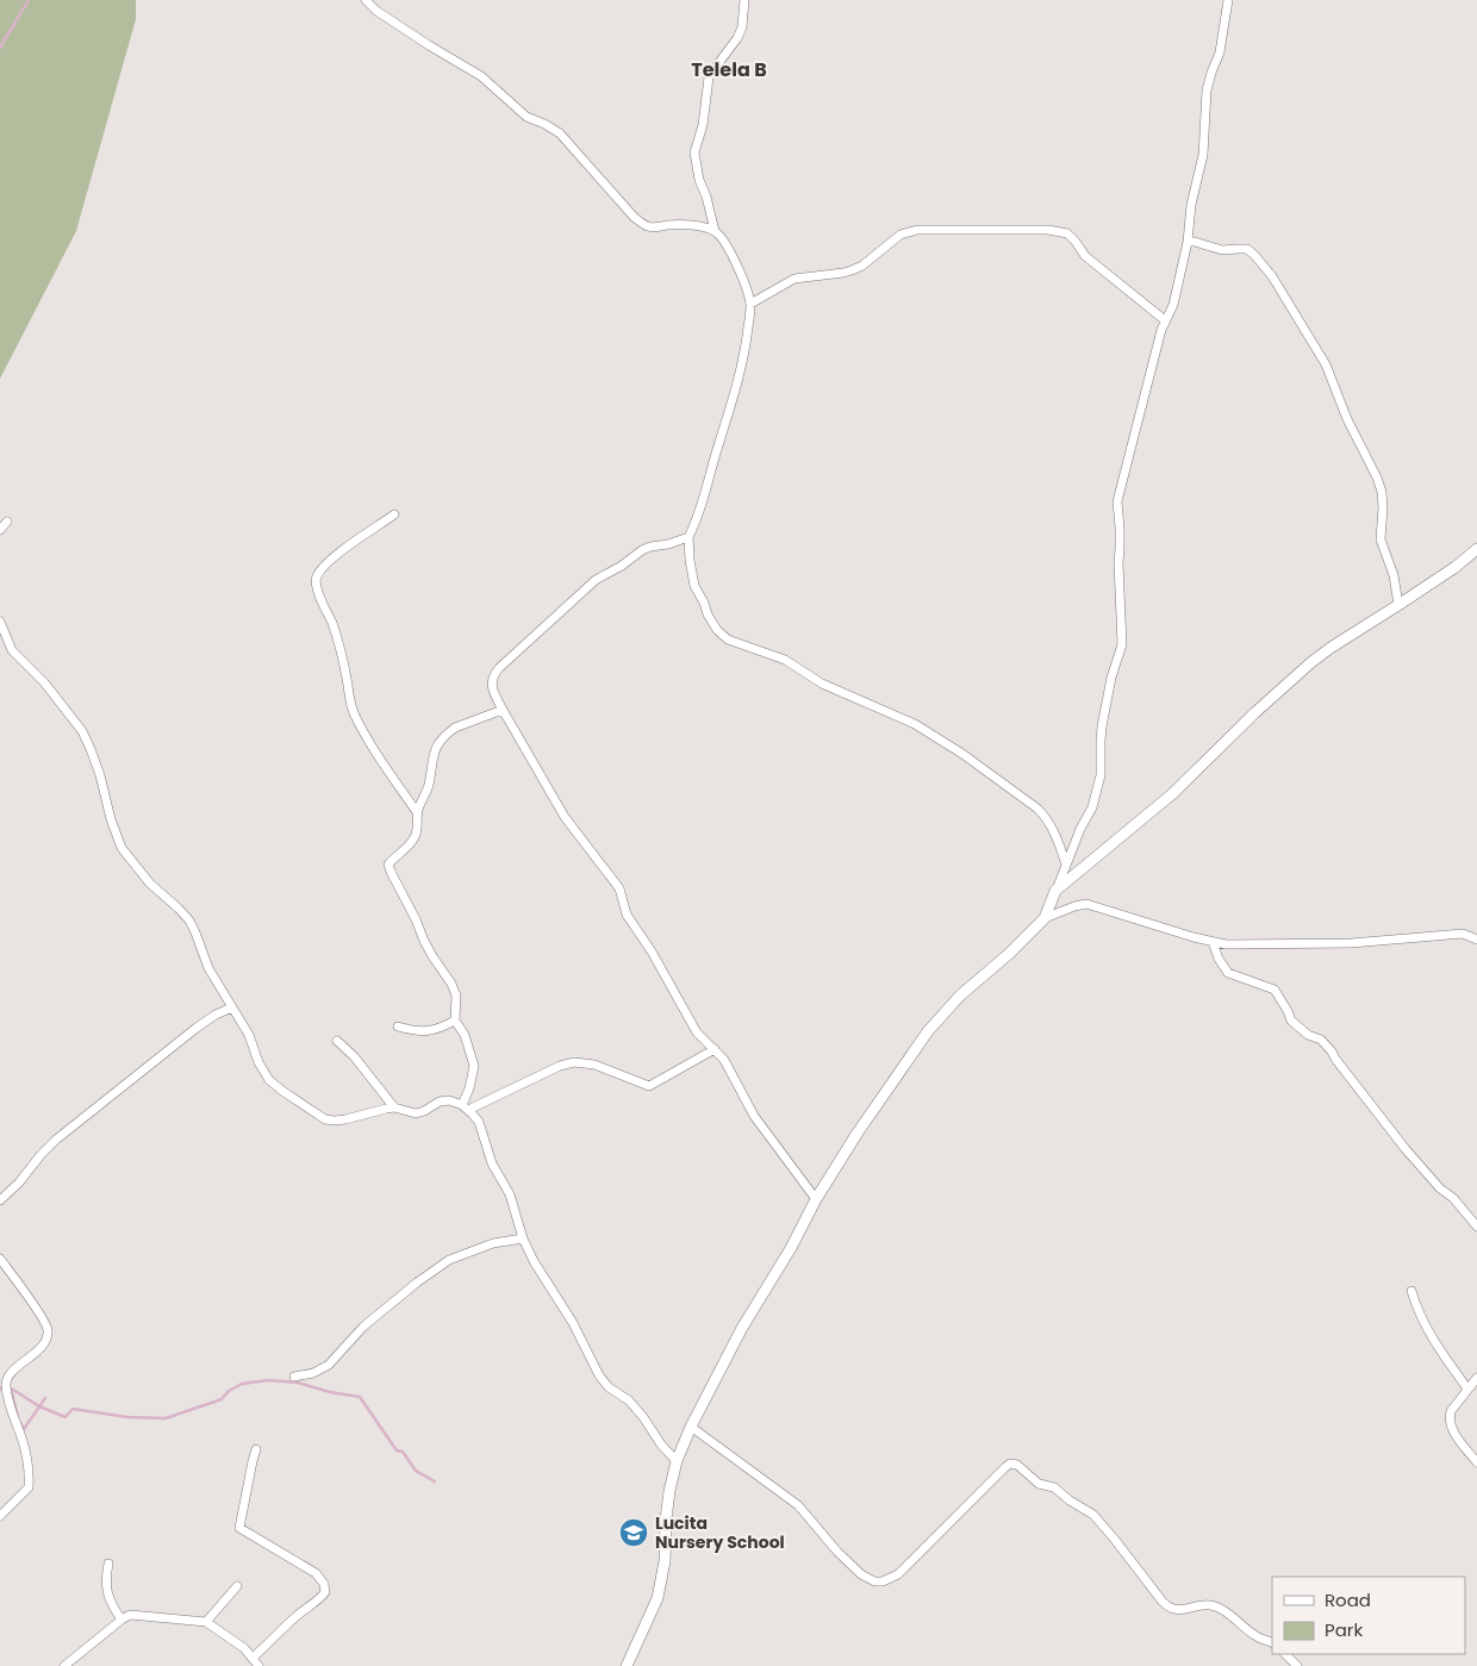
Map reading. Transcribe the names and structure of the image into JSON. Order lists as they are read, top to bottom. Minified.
{"districts":["Telela B"],"places":{"school or university":["Lucita Nursery School"]},"legend":["Road","Park"]}
